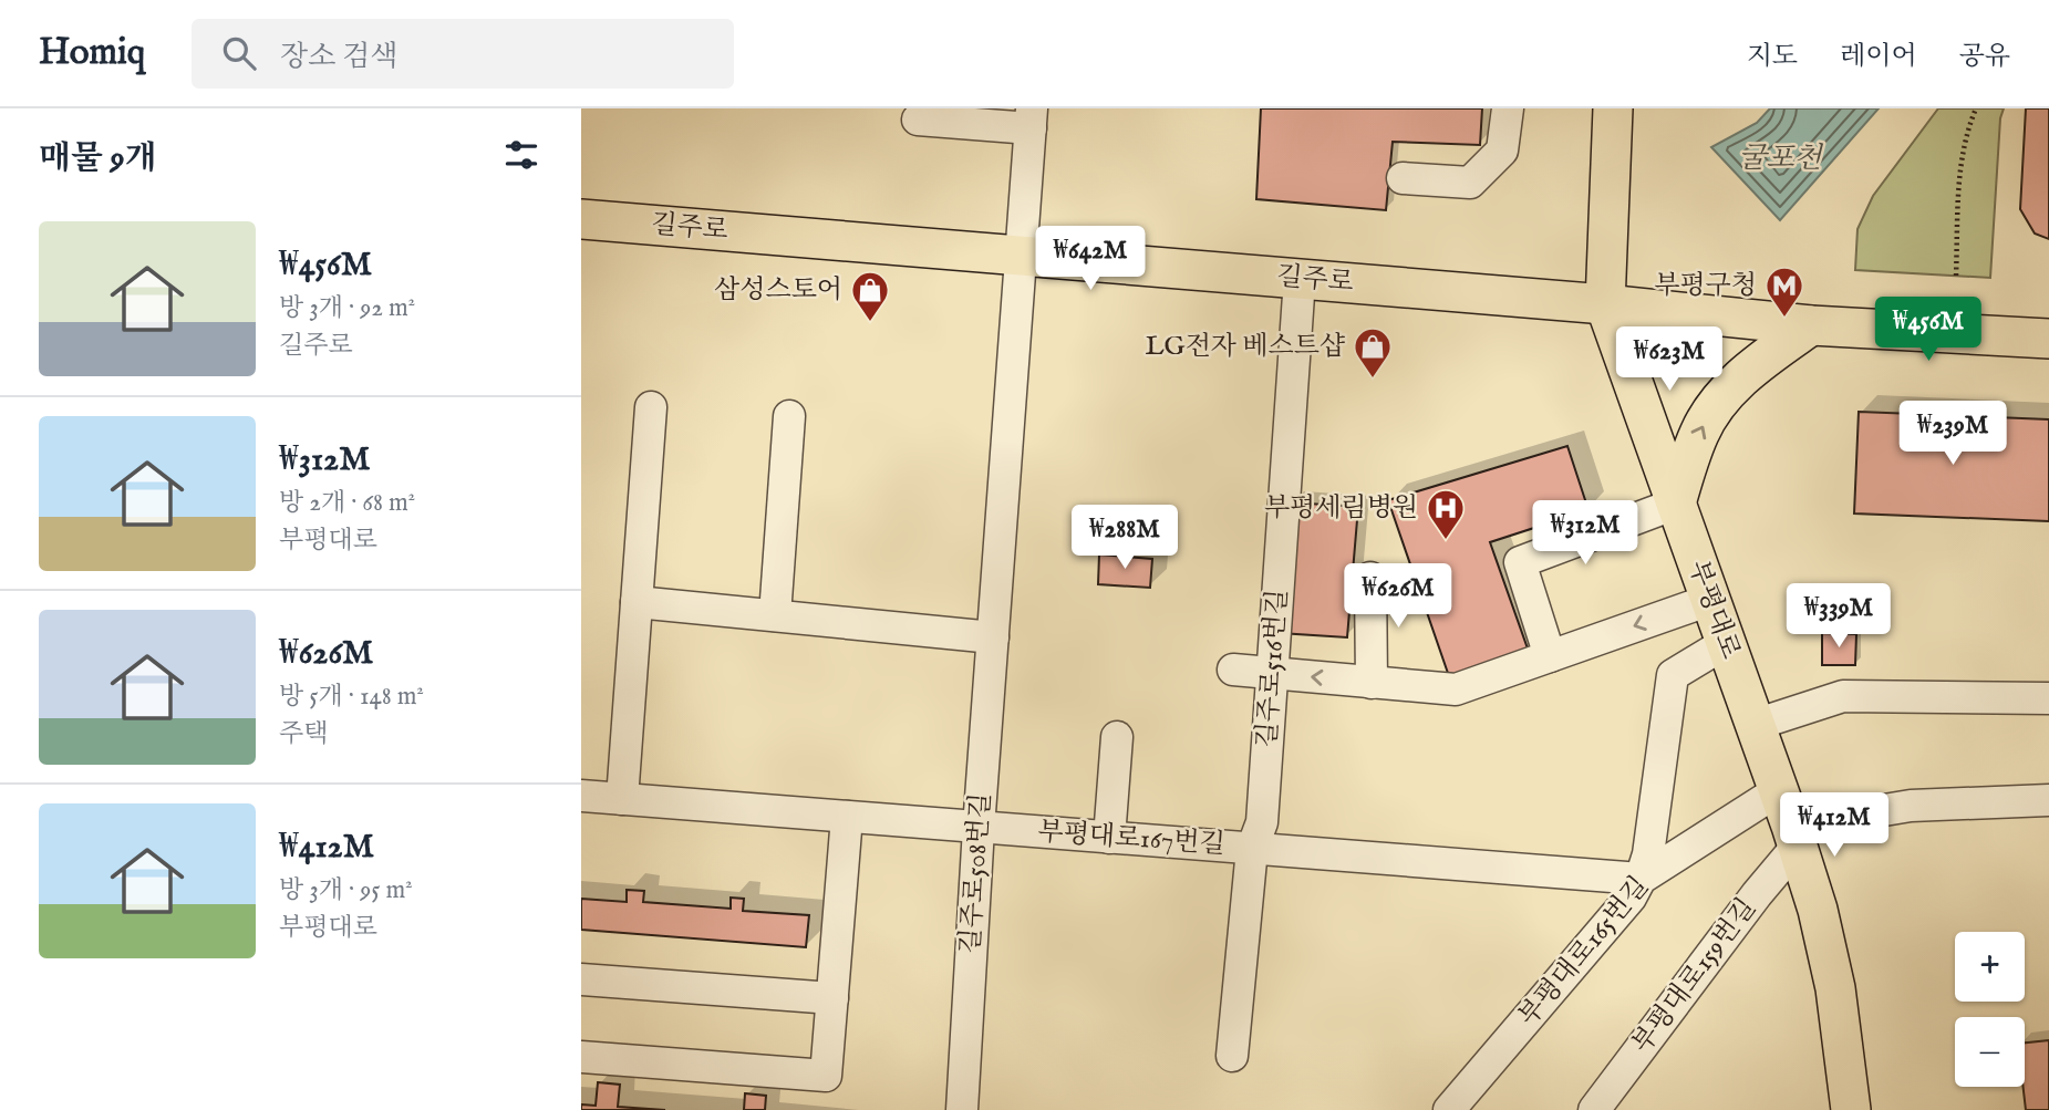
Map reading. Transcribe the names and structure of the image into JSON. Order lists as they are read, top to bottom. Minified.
{"streets":{"main road":["길주로","부평대로"],"street":["길주로516번길","부평대로167번길","길주로508번길","부평대로165번길","부평대로159번길"]},"crossings":[["길주로","부평대로"],["길주로","길주로516번길"],["길주로","길주로508번길"],["부평대로","부평대로165번길"],["부평대로","부평대로159번길"],["길주로516번길","부평대로167번길"],["부평대로167번길","길주로508번길"],["부평대로167번길","부평대로165번길"],["부평대로165번길","부평대로159번길"]],"water":["굴포천"],"places":{"metro station":["부평구청"],"shop":["삼성스토어","LG전자 베스트샵"],"hospital":["부평세림병원"]},"page":{"header":"Homiq","search":"장소 검색","nav":["지도","레이어","공유"],"heading":"매물 9개","list":[{"name":"₩456M","note":"방 3개 · 92 m² · 길주로"},{"name":"₩312M","note":"방 2개 · 68 m² · 부평대로"},{"name":"₩626M","note":"방 5개 · 148 m² · 주택"},{"name":"₩412M","note":"방 3개 · 95 m² · 부평대로"}],"price":["₩642M","₩456M","₩623M","₩239M","₩312M","₩288M","₩626M","₩339M","₩412M"],"map_buttons":["+","−"]}}
